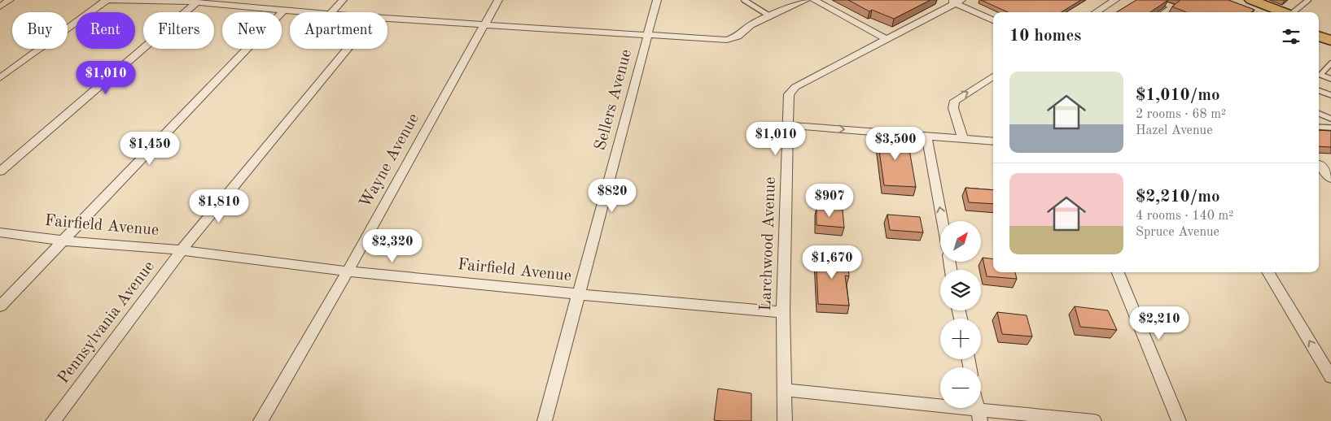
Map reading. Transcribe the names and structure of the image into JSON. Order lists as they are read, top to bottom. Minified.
{"streets":{"street":["Sellers Avenue","Wayne Avenue","Fairfield Avenue","Larchwood Avenue","Pennsylvania Avenue"]},"crossings":[["Sellers Avenue","Fairfield Avenue"],["Wayne Avenue","Fairfield Avenue"],["Fairfield Avenue","Larchwood Avenue"],["Fairfield Avenue","Pennsylvania Avenue"]],"north":"top right","page":{"chip":["Buy","Rent","Filters","New","Apartment"],"heading":"10 homes","price":["$1,010","$1,010","$3,500","$1,450","$820","$907","$1,810","$2,320","$1,670","$2,210"],"list":[{"name":"$1,010/mo","note":"2 rooms · 68 m² · Hazel Avenue"},{"name":"$2,210/mo","note":"4 rooms · 140 m² · Spruce Avenue"}],"map_buttons":["+","−"]}}
